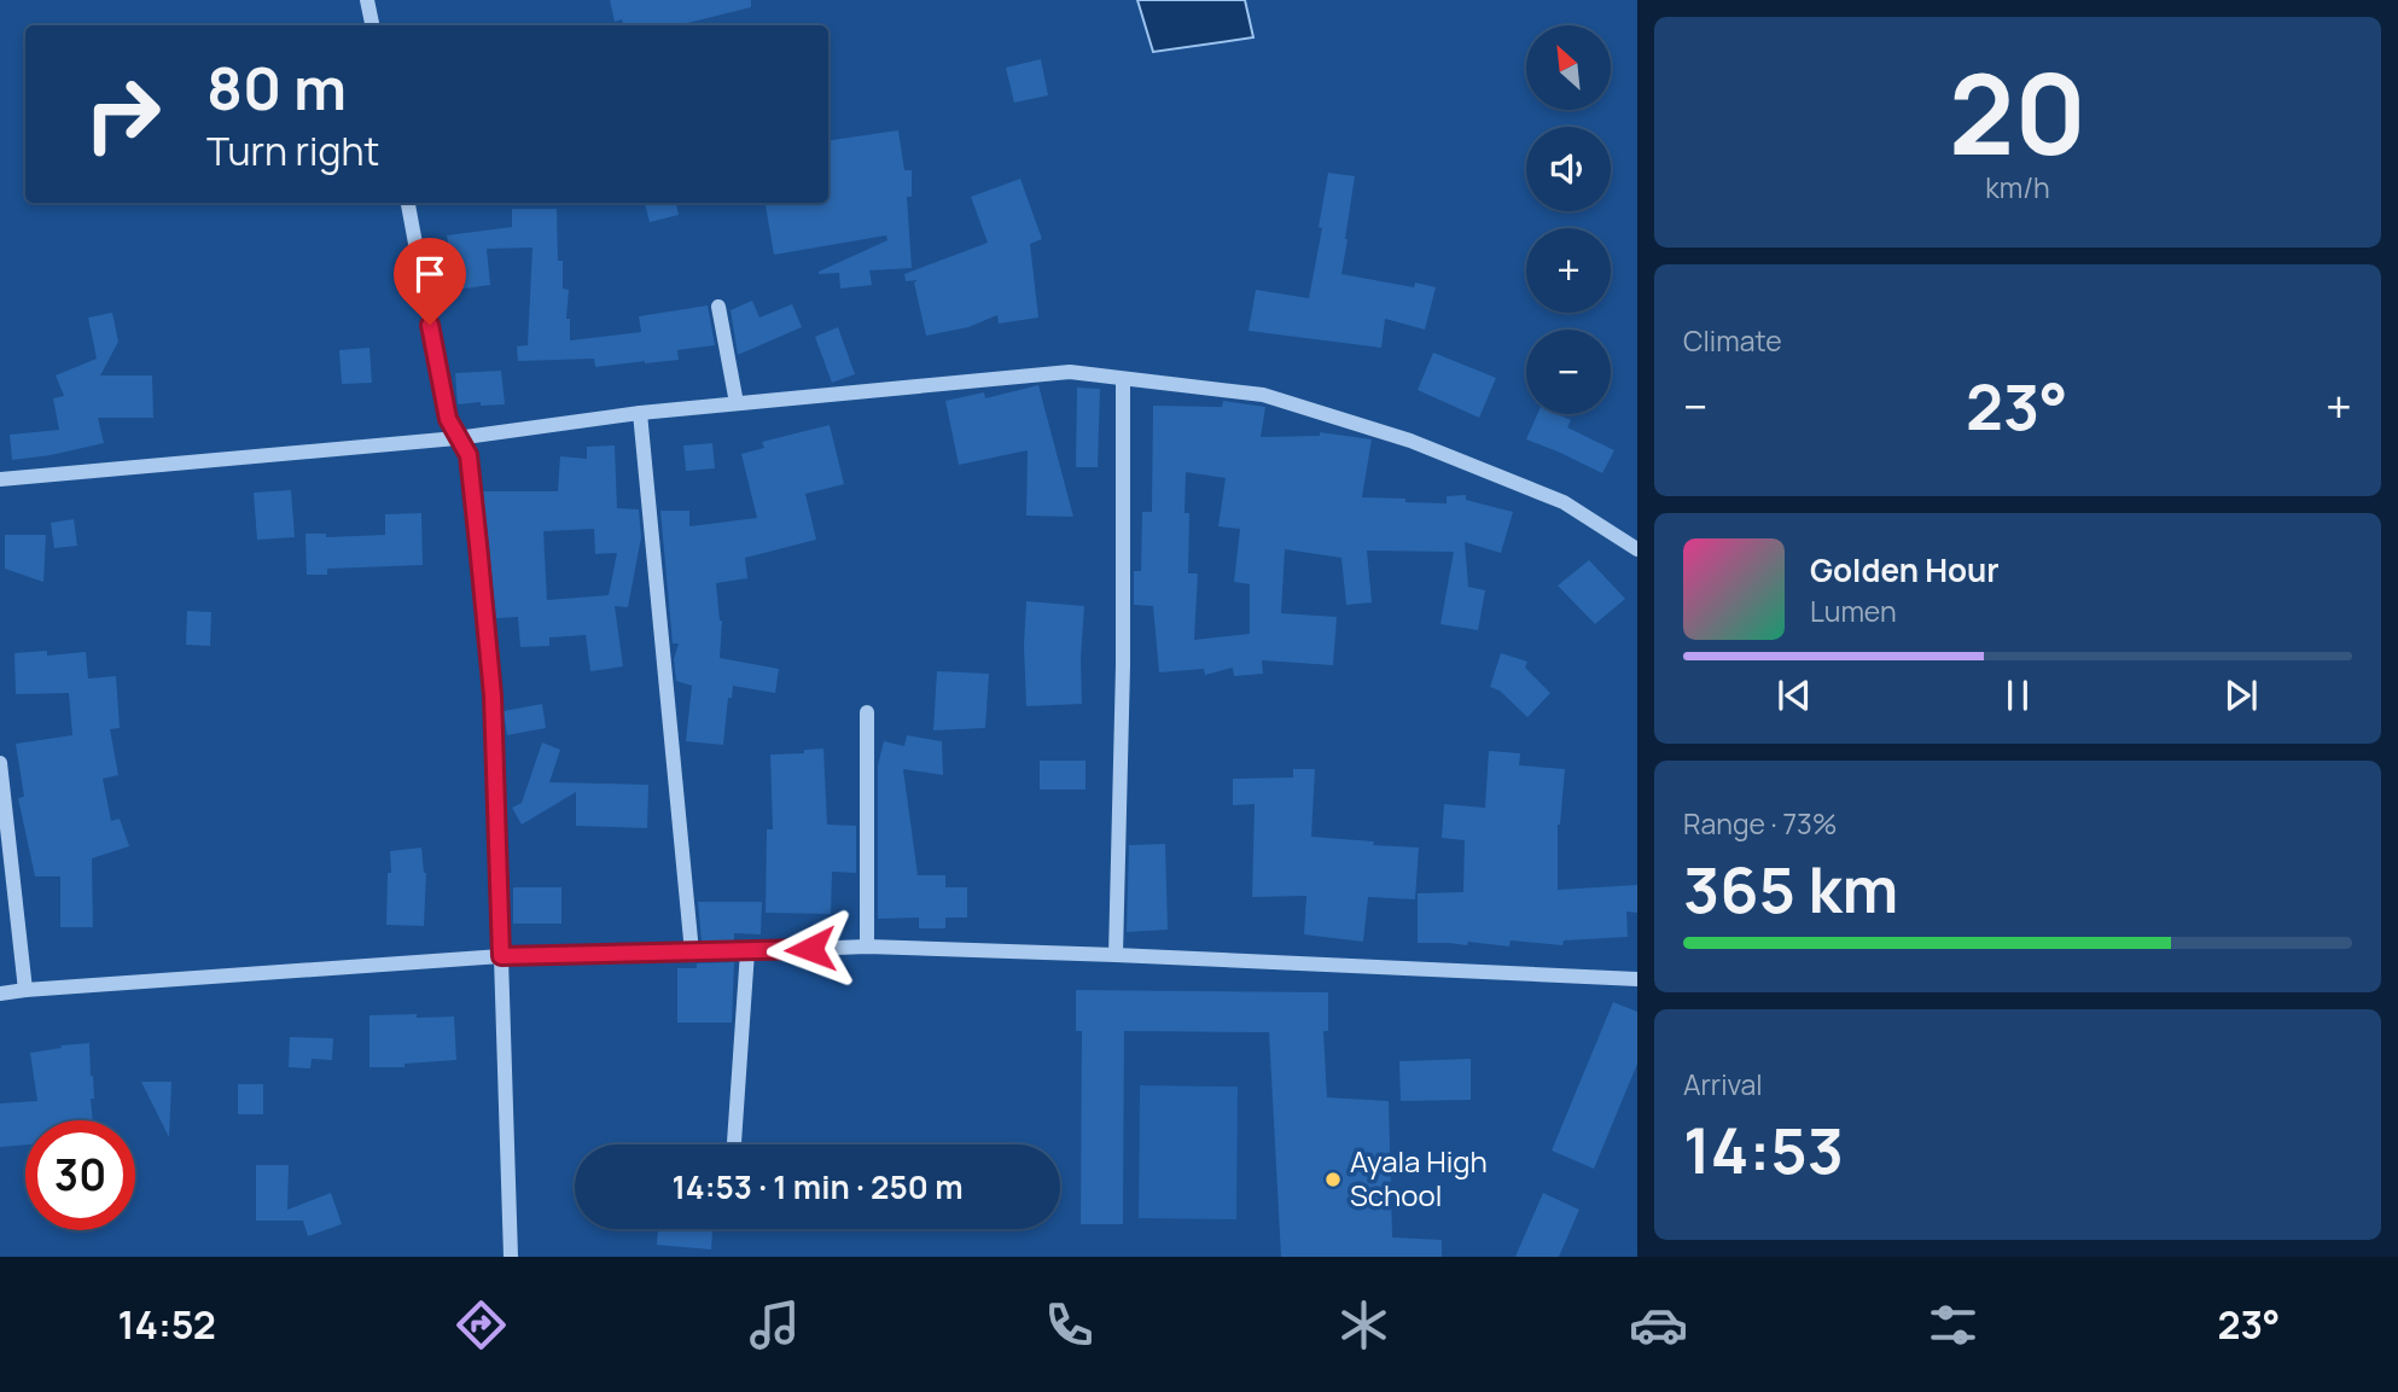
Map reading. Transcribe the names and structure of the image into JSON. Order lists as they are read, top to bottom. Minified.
{"places":["Ayala High School"],"north":"top left","page":{"tile":[["20","km/h"],"Climate",["Range · 73%","365 km"],["Arrival","14:53"]],"map_buttons":["+","−"],"turn":["80 m","Turn right"],"heat":["−","23°","+"],"song":["Golden Hour","Lumen"],"limit":"30","trip":"14:53 · 1 min · 250 m","tabs":["14:52","23°"]}}
